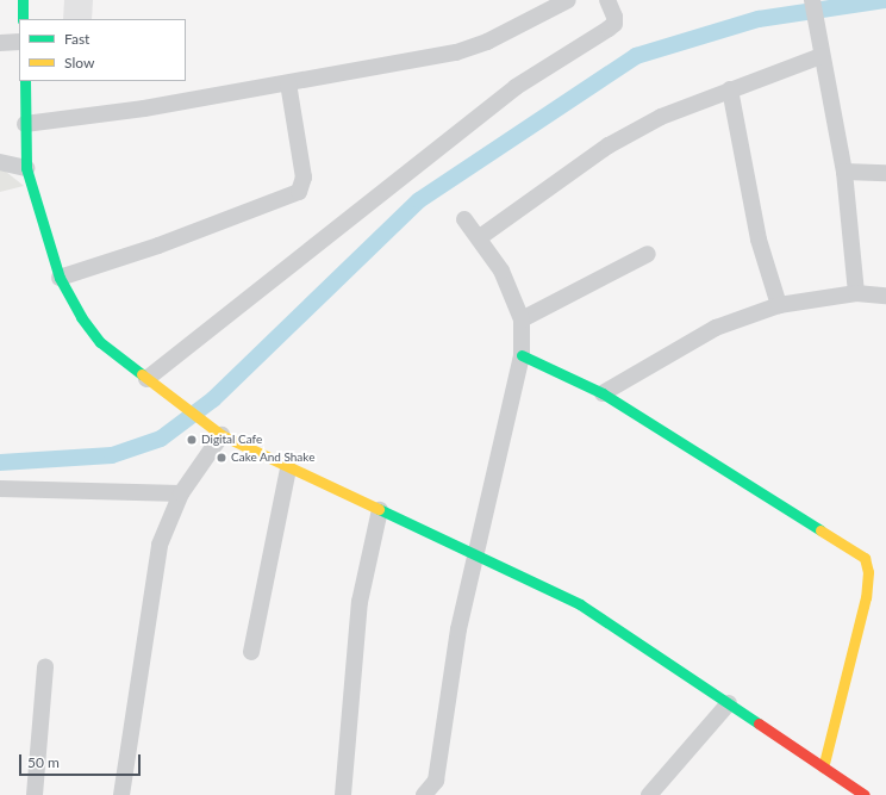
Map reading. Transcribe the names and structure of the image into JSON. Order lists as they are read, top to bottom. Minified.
{"places":["Digital Cafe","Cake And Shake"],"legend":["Fast","Slow"],"scale_bar":"50 m"}
